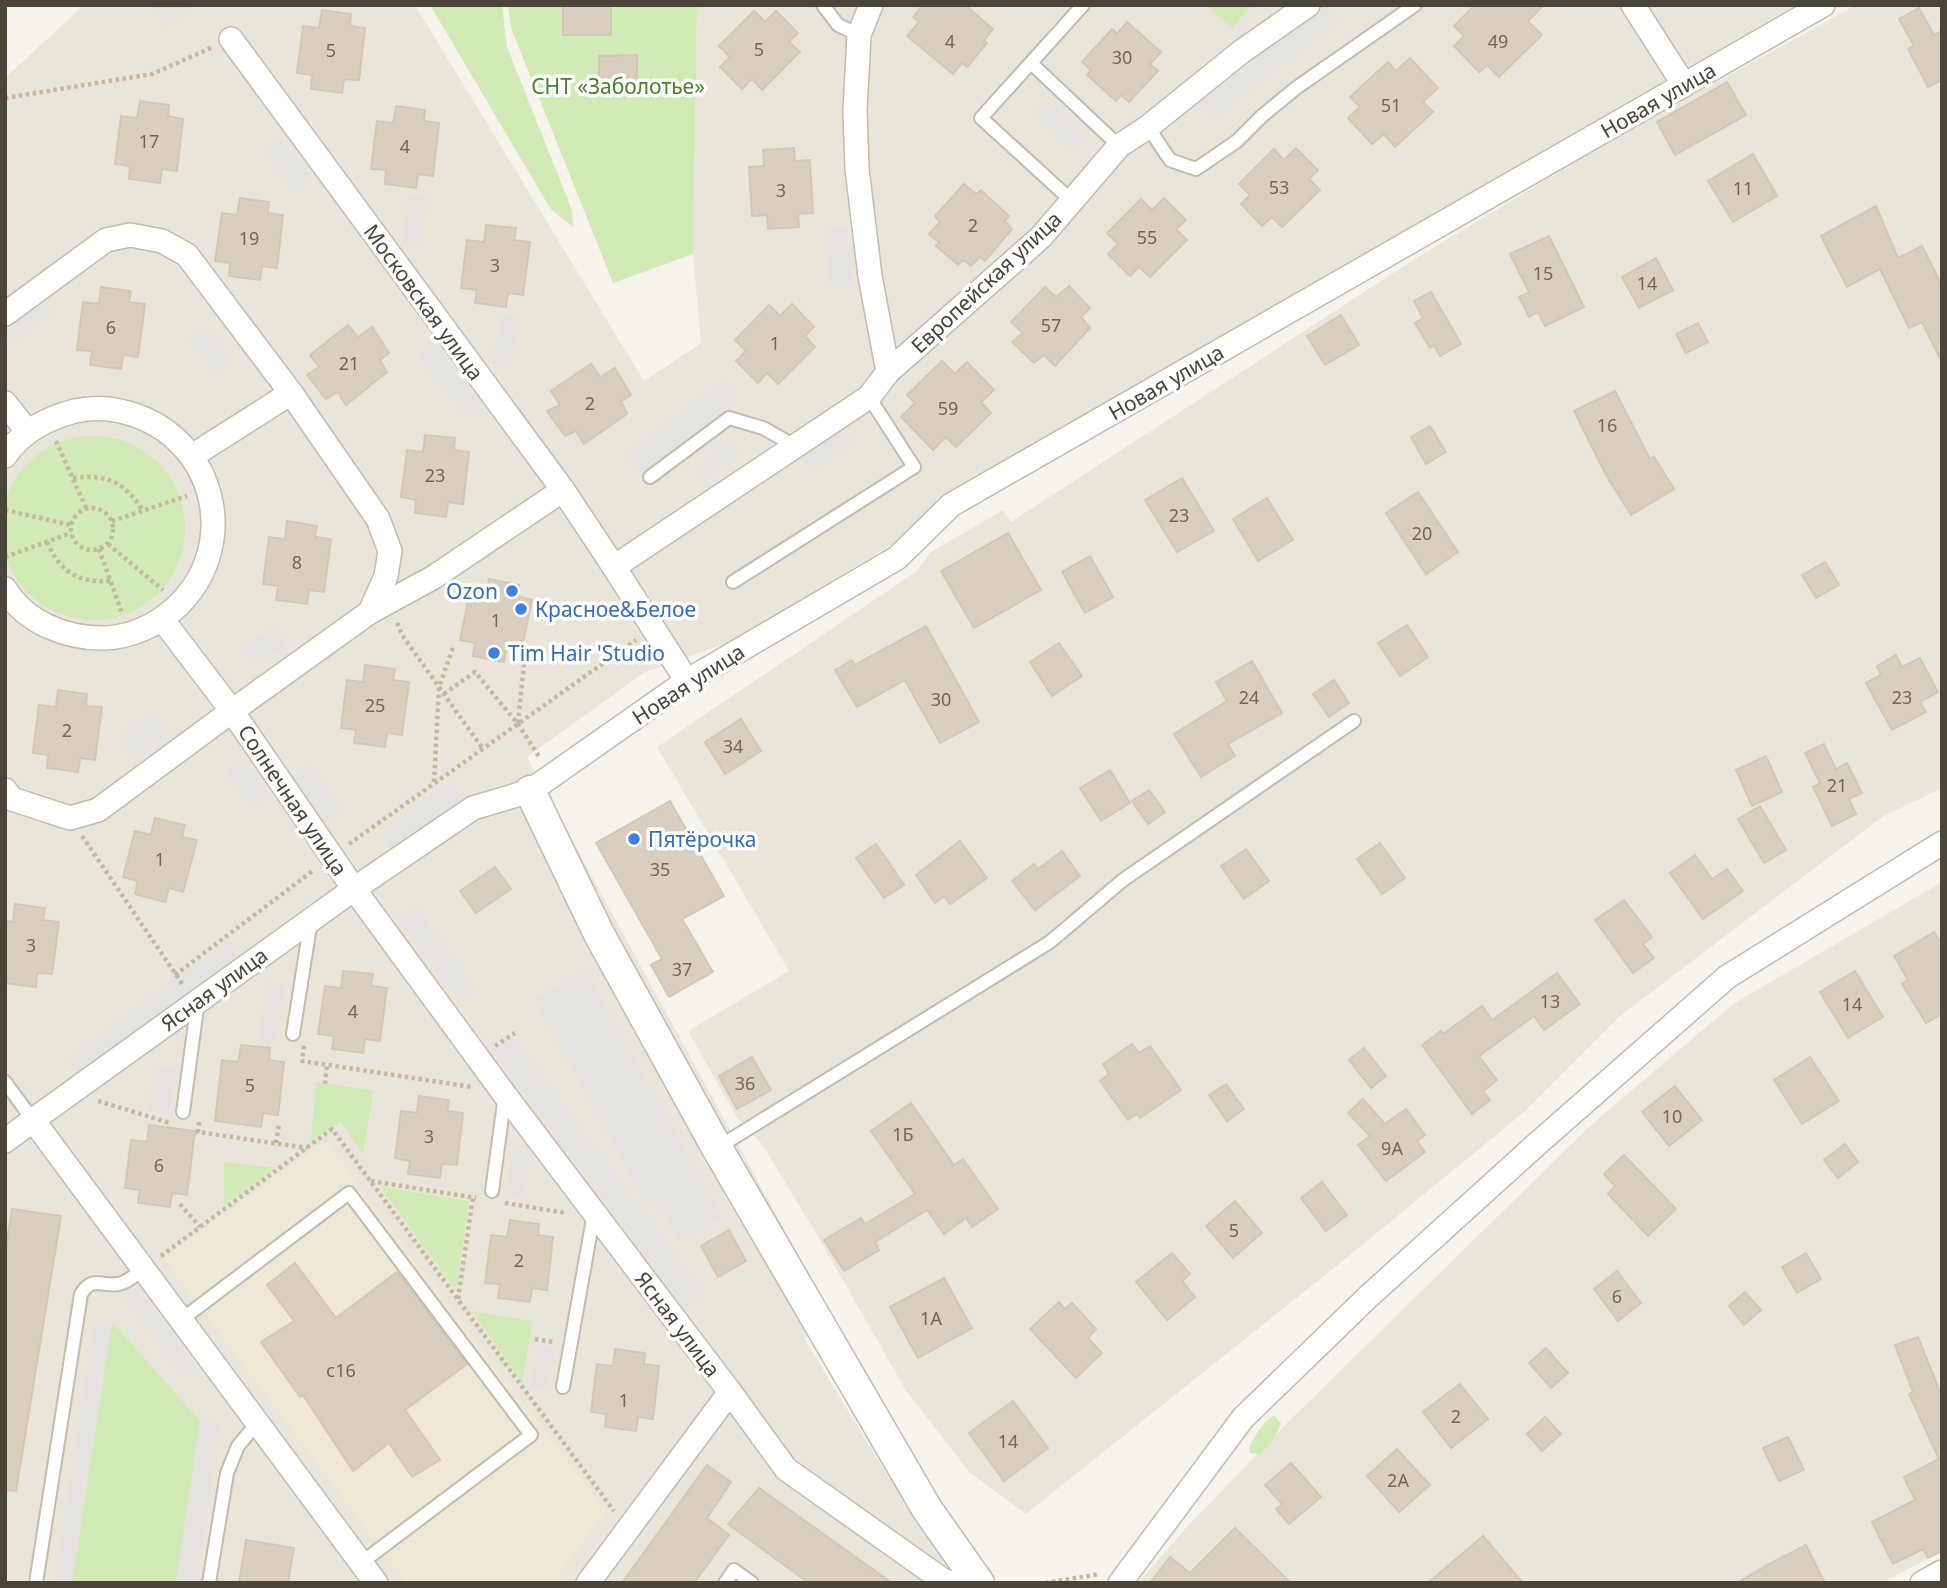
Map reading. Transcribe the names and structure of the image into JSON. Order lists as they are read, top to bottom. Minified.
{"streets":{"street":["Новая улица","Европейская улица","Московская улица","Солнечная улица","Ясная улица"]},"crossings":[["Новая улица","Солнечная улица"],["Новая улица","Ясная улица"],["Европейская улица","Московская улица"],["Московская улица","Солнечная улица"],["Солнечная улица","Ясная улица"]],"parks":["СНТ «Заболотье»"],"places":["Ozon","Красное&Белое","Tim Hair 'Studio","Пятёрочка"],"house_numbers":["4","49","5","5","30","51","17","4","53","11","3","2","55","19","3","15","14","57","6","1","21","2","59","16","23","23","20","8","1","24","23","30","25","2","34","21","1","35","3","37","13","14","4","36","5","10","1Б","3","9А","6","5","2","6","1А","с16","1","2","14","2А"]}
